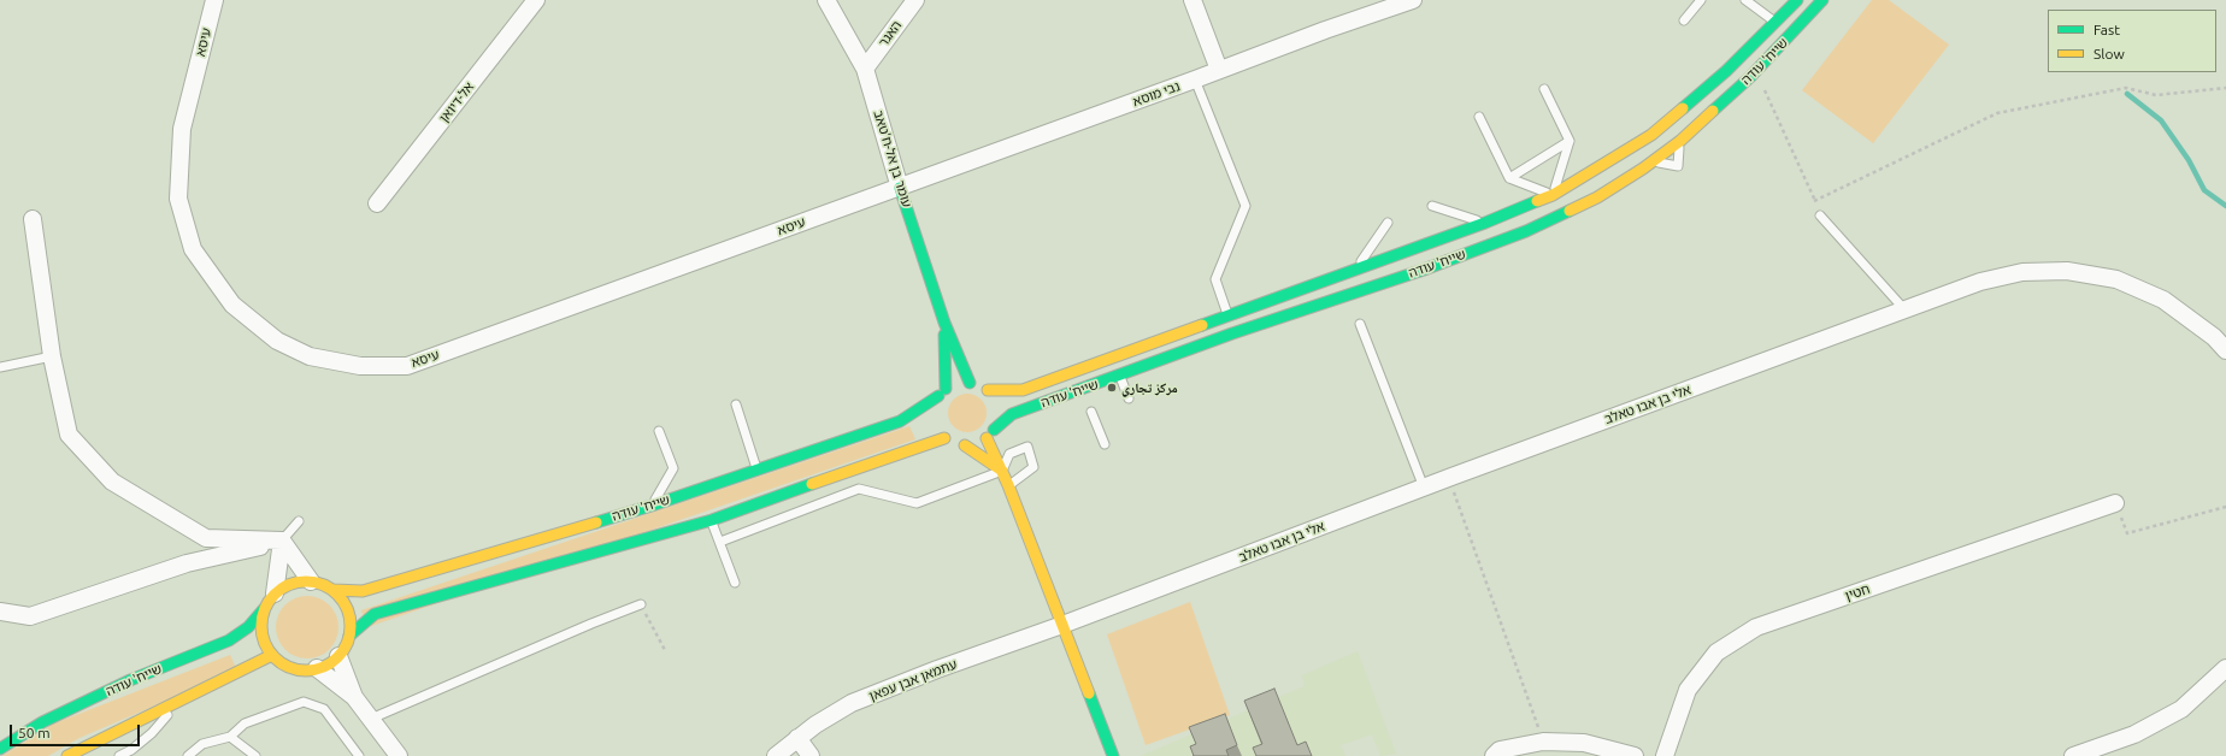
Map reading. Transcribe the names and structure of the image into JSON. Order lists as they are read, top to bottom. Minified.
{"streets":{"main road":["שייח' עודה","עומר בן אל-ח'טאב"],"street":["האגר","עיסא","נבי מוסא","אל-דיואן","אלי בן אבו טאלב","חטין","עתמאן אבן עפאן"]},"crossings":[["האגר","עומר בן אל-ח'טאב"],["עיסא","נבי מוסא"],["עיסא","עומר בן אל-ח'טאב"],["שייח' עודה","עומר בן אל-ח'טאב"],["נבי מוסא","עומר בן אל-ח'טאב"],["אלי בן אבו טאלב","עתמאן אבן עפאן"]],"places":["مركز تجاري"],"legend":["Fast","Slow"],"scale_bar":"50 m"}
